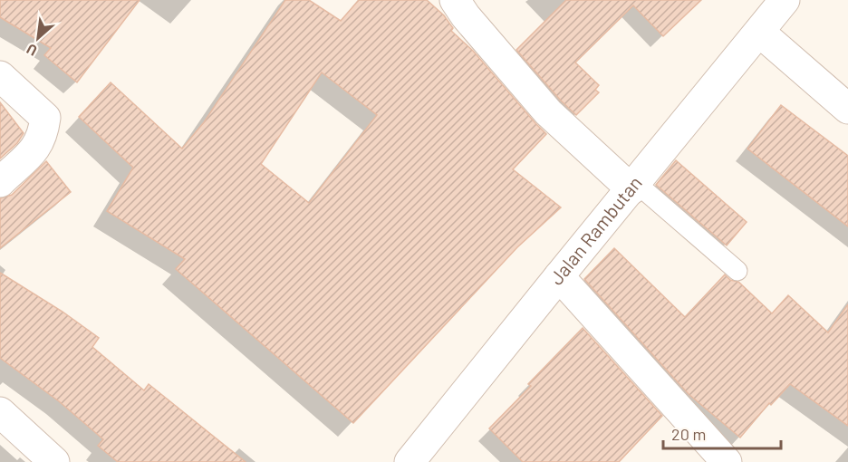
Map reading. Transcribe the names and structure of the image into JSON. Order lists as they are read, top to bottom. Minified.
{"streets":{"street":["Jalan Rambutan"]},"scale_bar":"20 m","north":"bottom left"}
